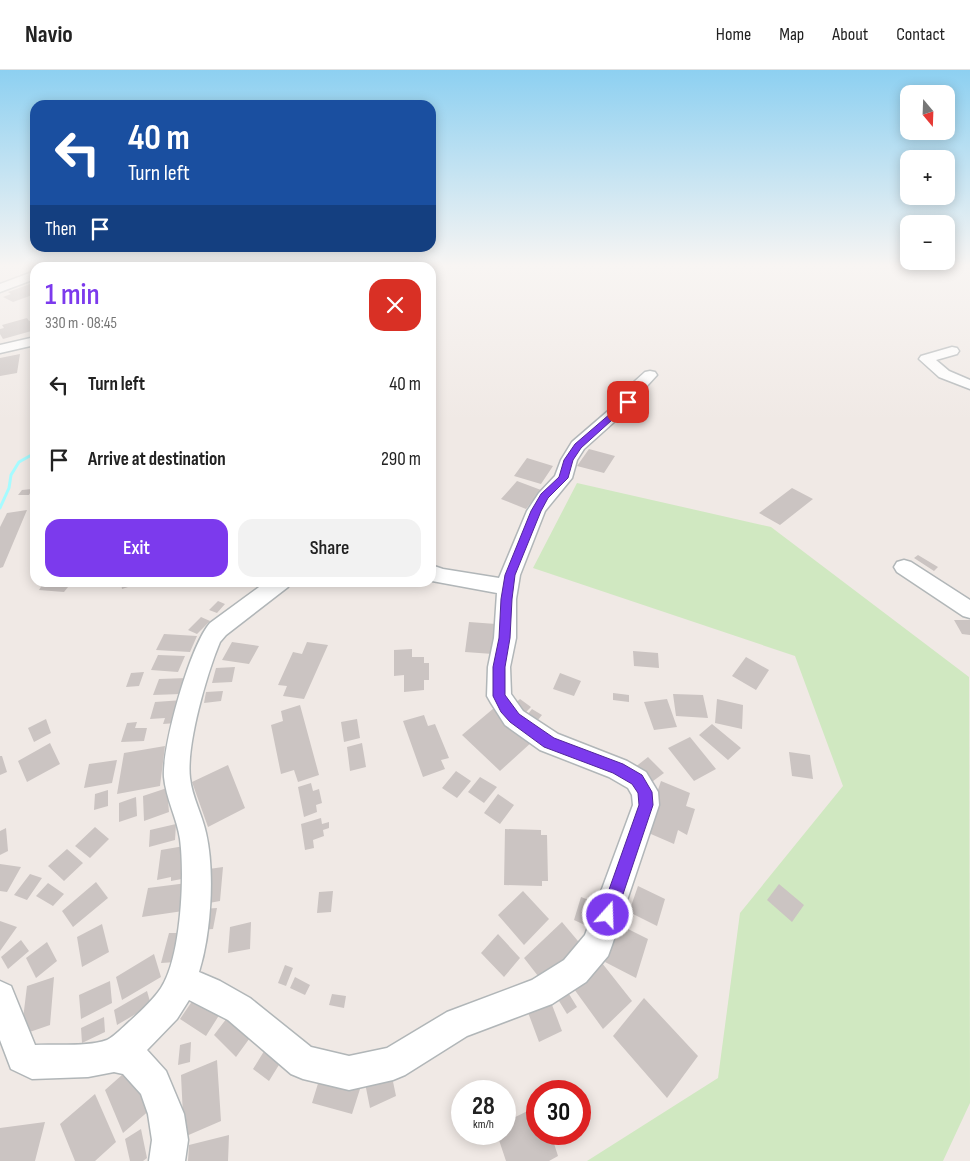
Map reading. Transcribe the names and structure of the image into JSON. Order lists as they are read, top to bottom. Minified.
{"north":"bottom","page":{"header":"Navio","nav":["Home","Map","About","Contact"],"map_buttons":["+","−"],"turn":["40 m","Turn left"],"then":"Then","heading":["1 min","330 m · 08:45"],"list":[{"name":"Turn left","value":"40 m"},{"name":"Arrive at destination","value":"290 m"}],"buttons":["Exit","Share"],"speed":"28 km/h","limit":"30"}}
